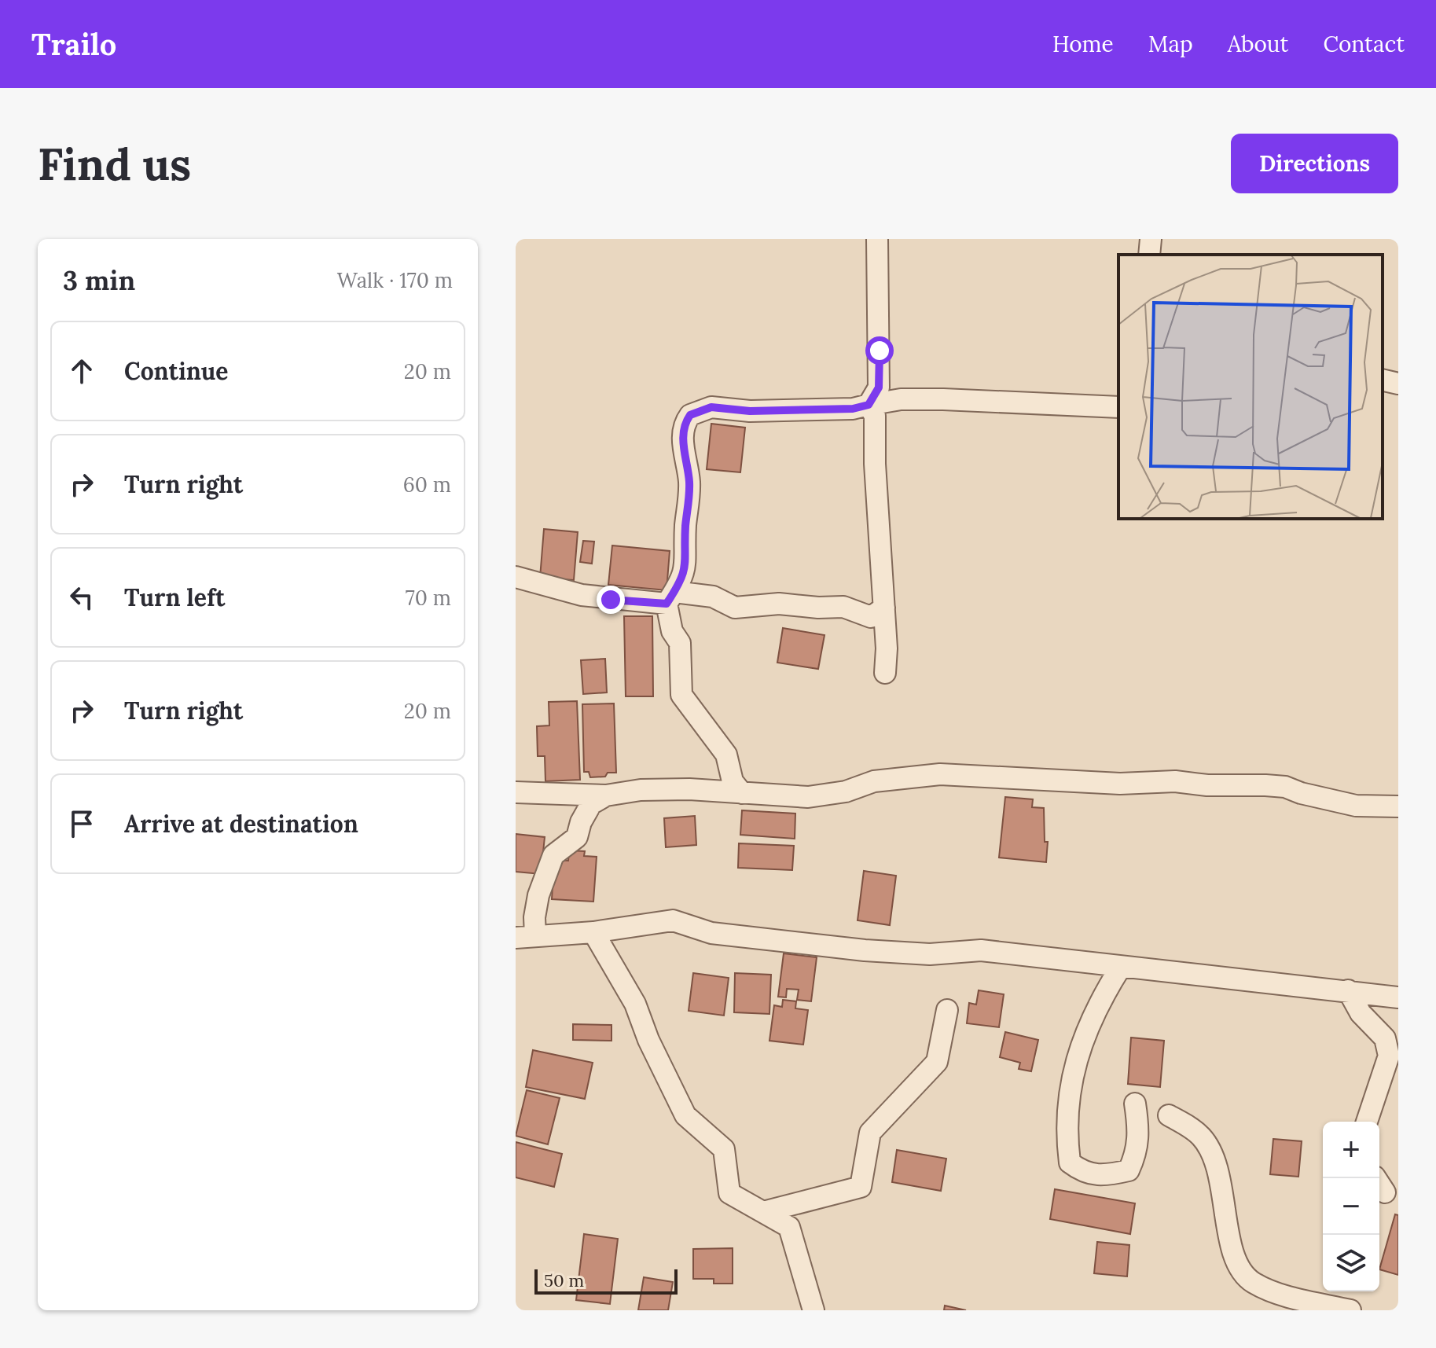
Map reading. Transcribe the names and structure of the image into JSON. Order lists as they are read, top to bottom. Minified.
{"scale_bar":"50 m","page":{"header":"Trailo","nav":["Home","Map","About","Contact"],"buttons":"Directions","title":"Find us","heading":["3 min","Walk · 170 m"],"list":[["Continue","20 m"],["Turn right","60 m"],["Turn left","70 m"],["Turn right","20 m"],"Arrive at destination"],"map_buttons":["+","−"],"scale":"50 m"}}
